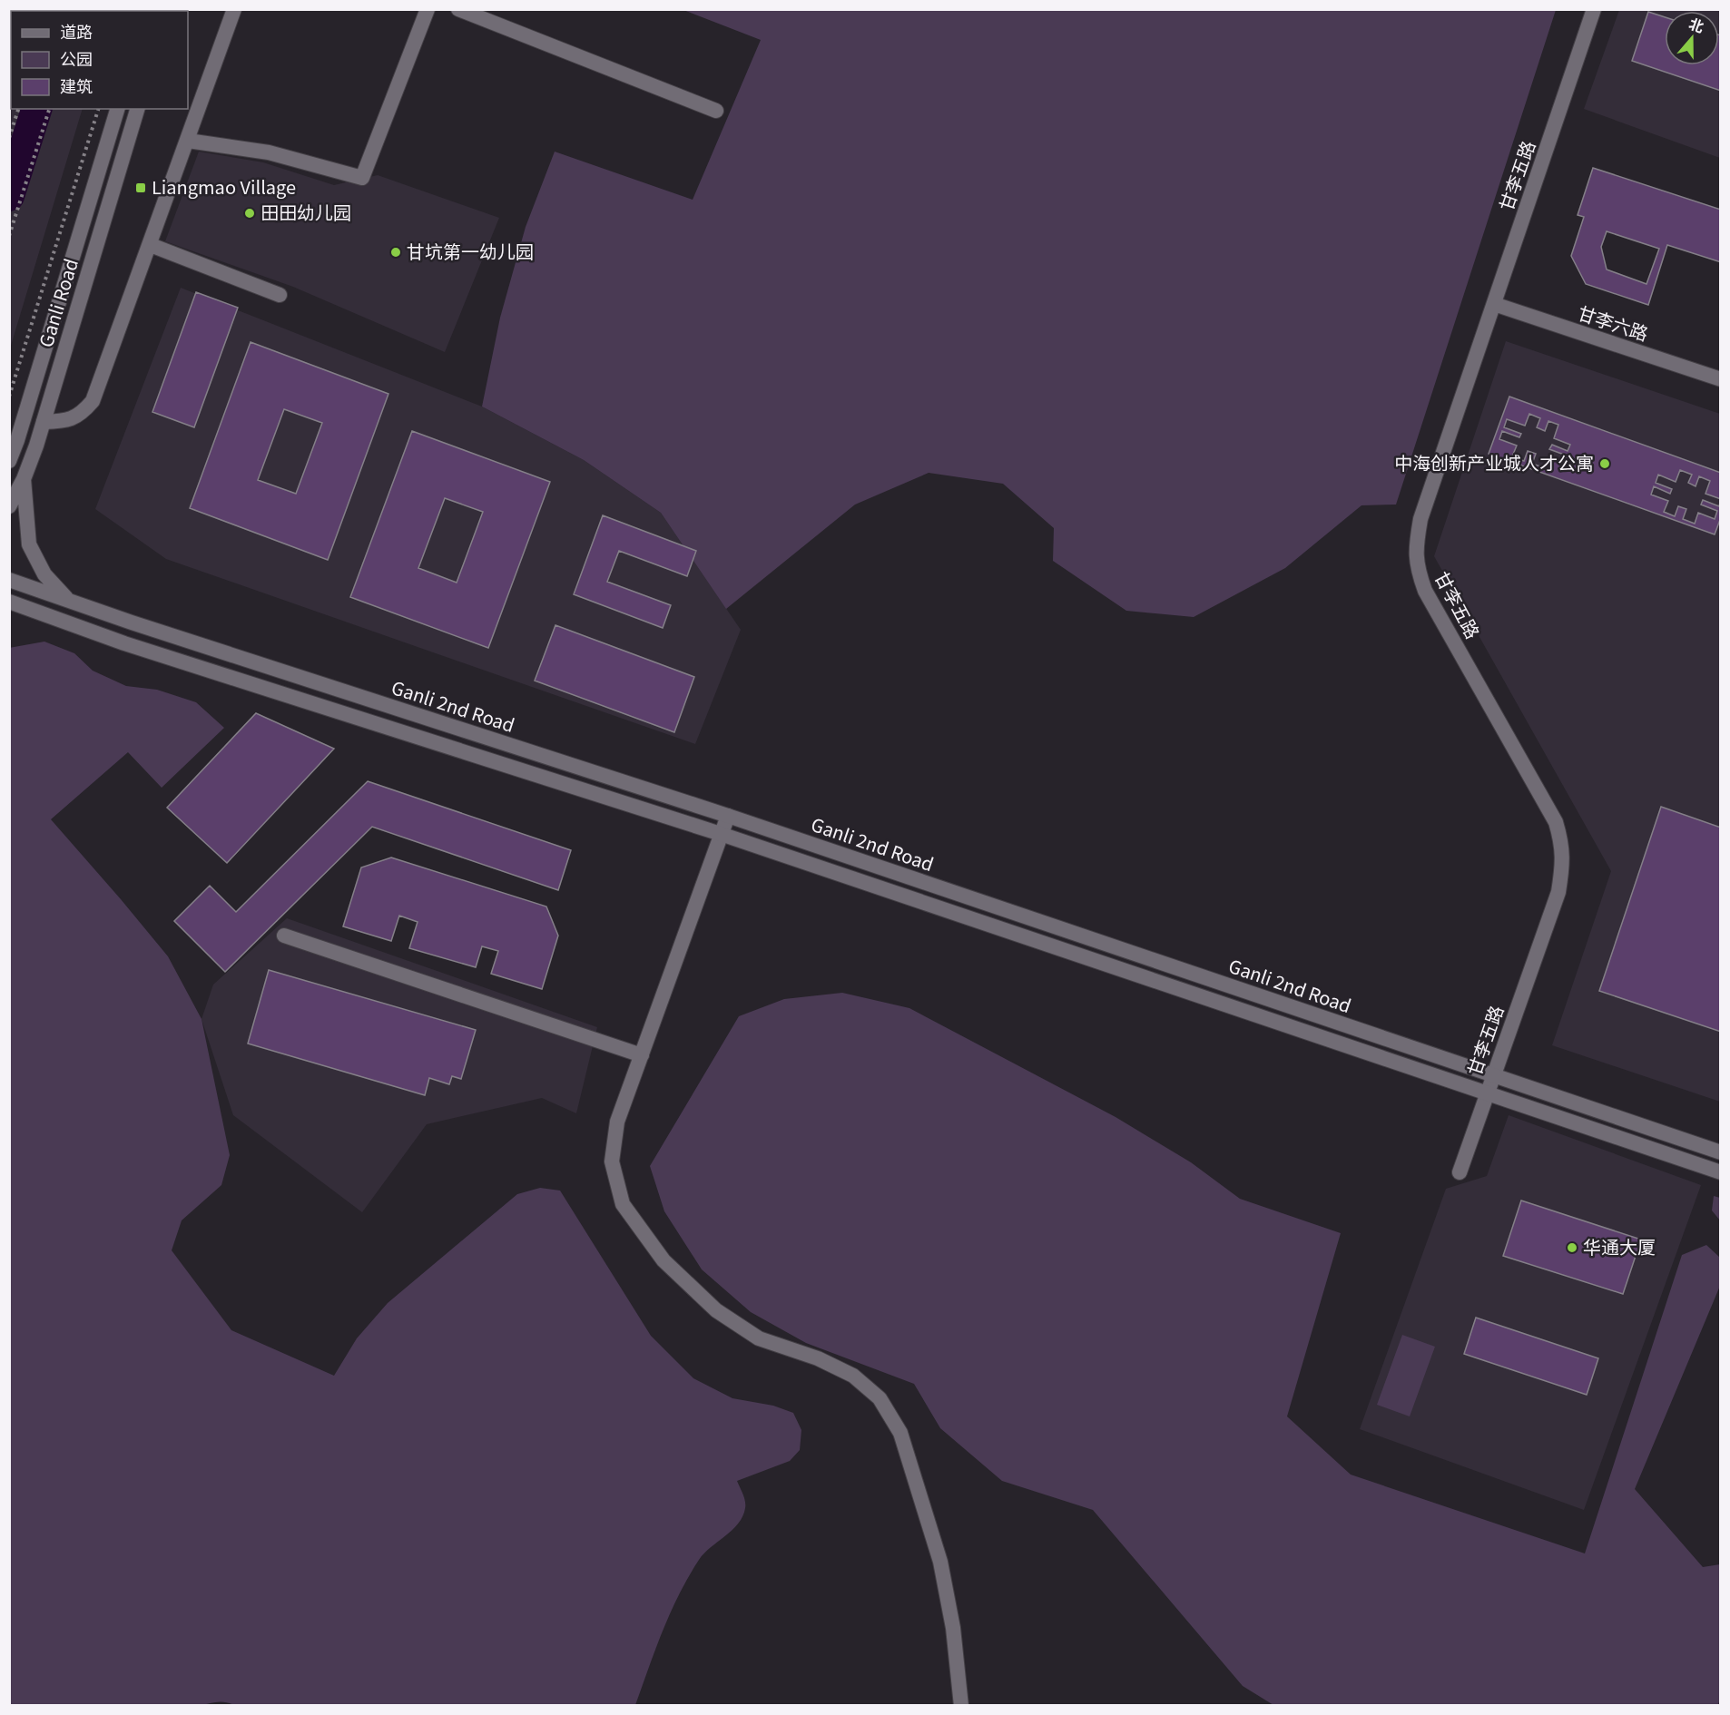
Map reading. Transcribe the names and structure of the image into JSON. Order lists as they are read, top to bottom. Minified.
{"streets":{"main road":["甘李五路","Ganli Road","甘李六路","Ganli 2nd Road"]},"crossings":[["甘李五路","甘李六路"],["甘李五路","Ganli 2nd Road"]],"places":{"transit":["Liangmao Village"],"other":["田田幼儿园","甘坑第一幼儿园","中海创新产业城人才公寓","华通大厦"]},"legend":["道路","公园","建筑"],"north":"top"}
